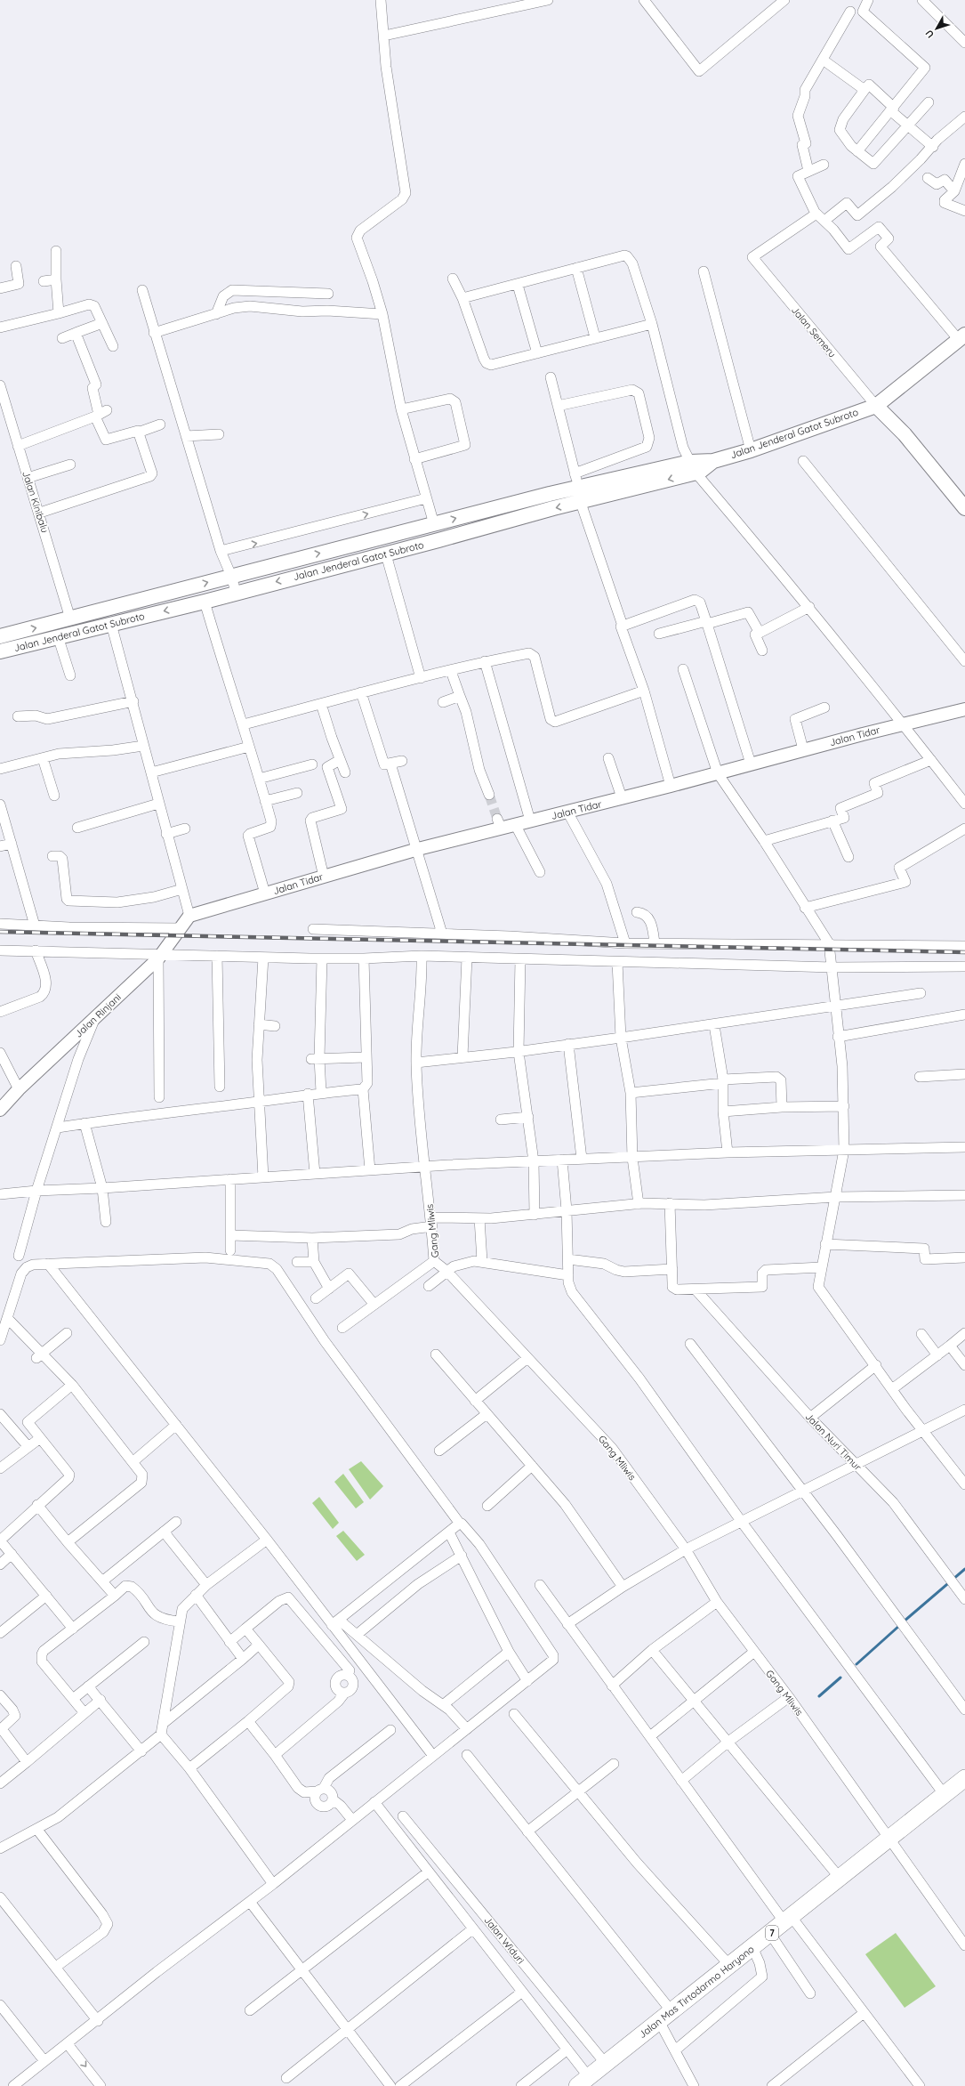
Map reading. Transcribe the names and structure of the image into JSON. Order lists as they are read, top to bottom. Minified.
{"streets":{"highway":["7","Jalan Mas Tirtodarmo Haryono"],"main road":["Jalan Jenderal Gatot Subroto"],"street":["Jalan Semeru","Jalan Kinibalu","Jalan Tidar","Jalan Rinjani","Gang Mliwis","Jalan Nuri Timur","Jalan Widuri"]},"crossings":[["Jalan Semeru","Jalan Jenderal Gatot Subroto"],["Jalan Jenderal Gatot Subroto","Jalan Kinibalu"],["Jalan Tidar","Jalan Rinjani"],["Gang Mliwis","Jalan Mas Tirtodarmo Haryono"],["Jalan Widuri","Jalan Mas Tirtodarmo Haryono"]],"north":"bottom left"}
